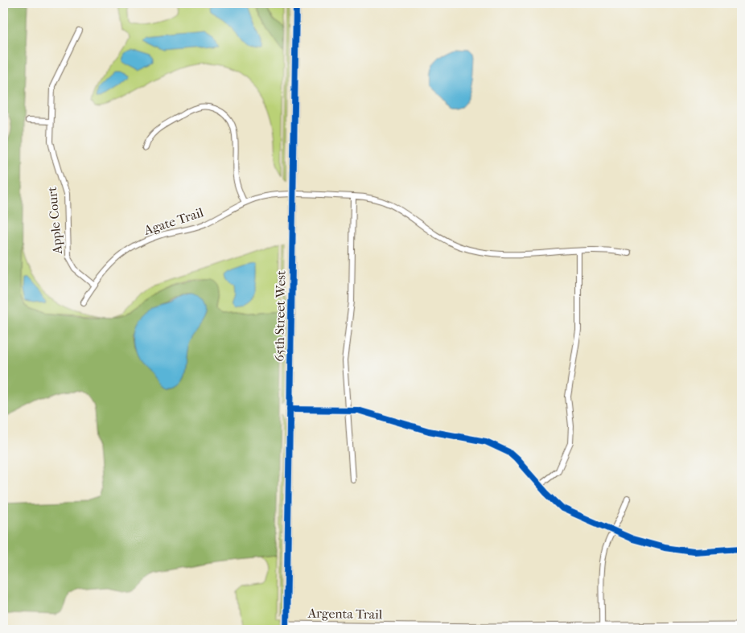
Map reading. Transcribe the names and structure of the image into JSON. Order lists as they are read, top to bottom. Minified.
{"streets":{"street":["Apple Court","Agate Trail","65th Street West","Argenta Trail"]},"crossings":[["Apple Court","Agate Trail"],["Agate Trail","65th Street West"],["65th Street West","Argenta Trail"]]}
